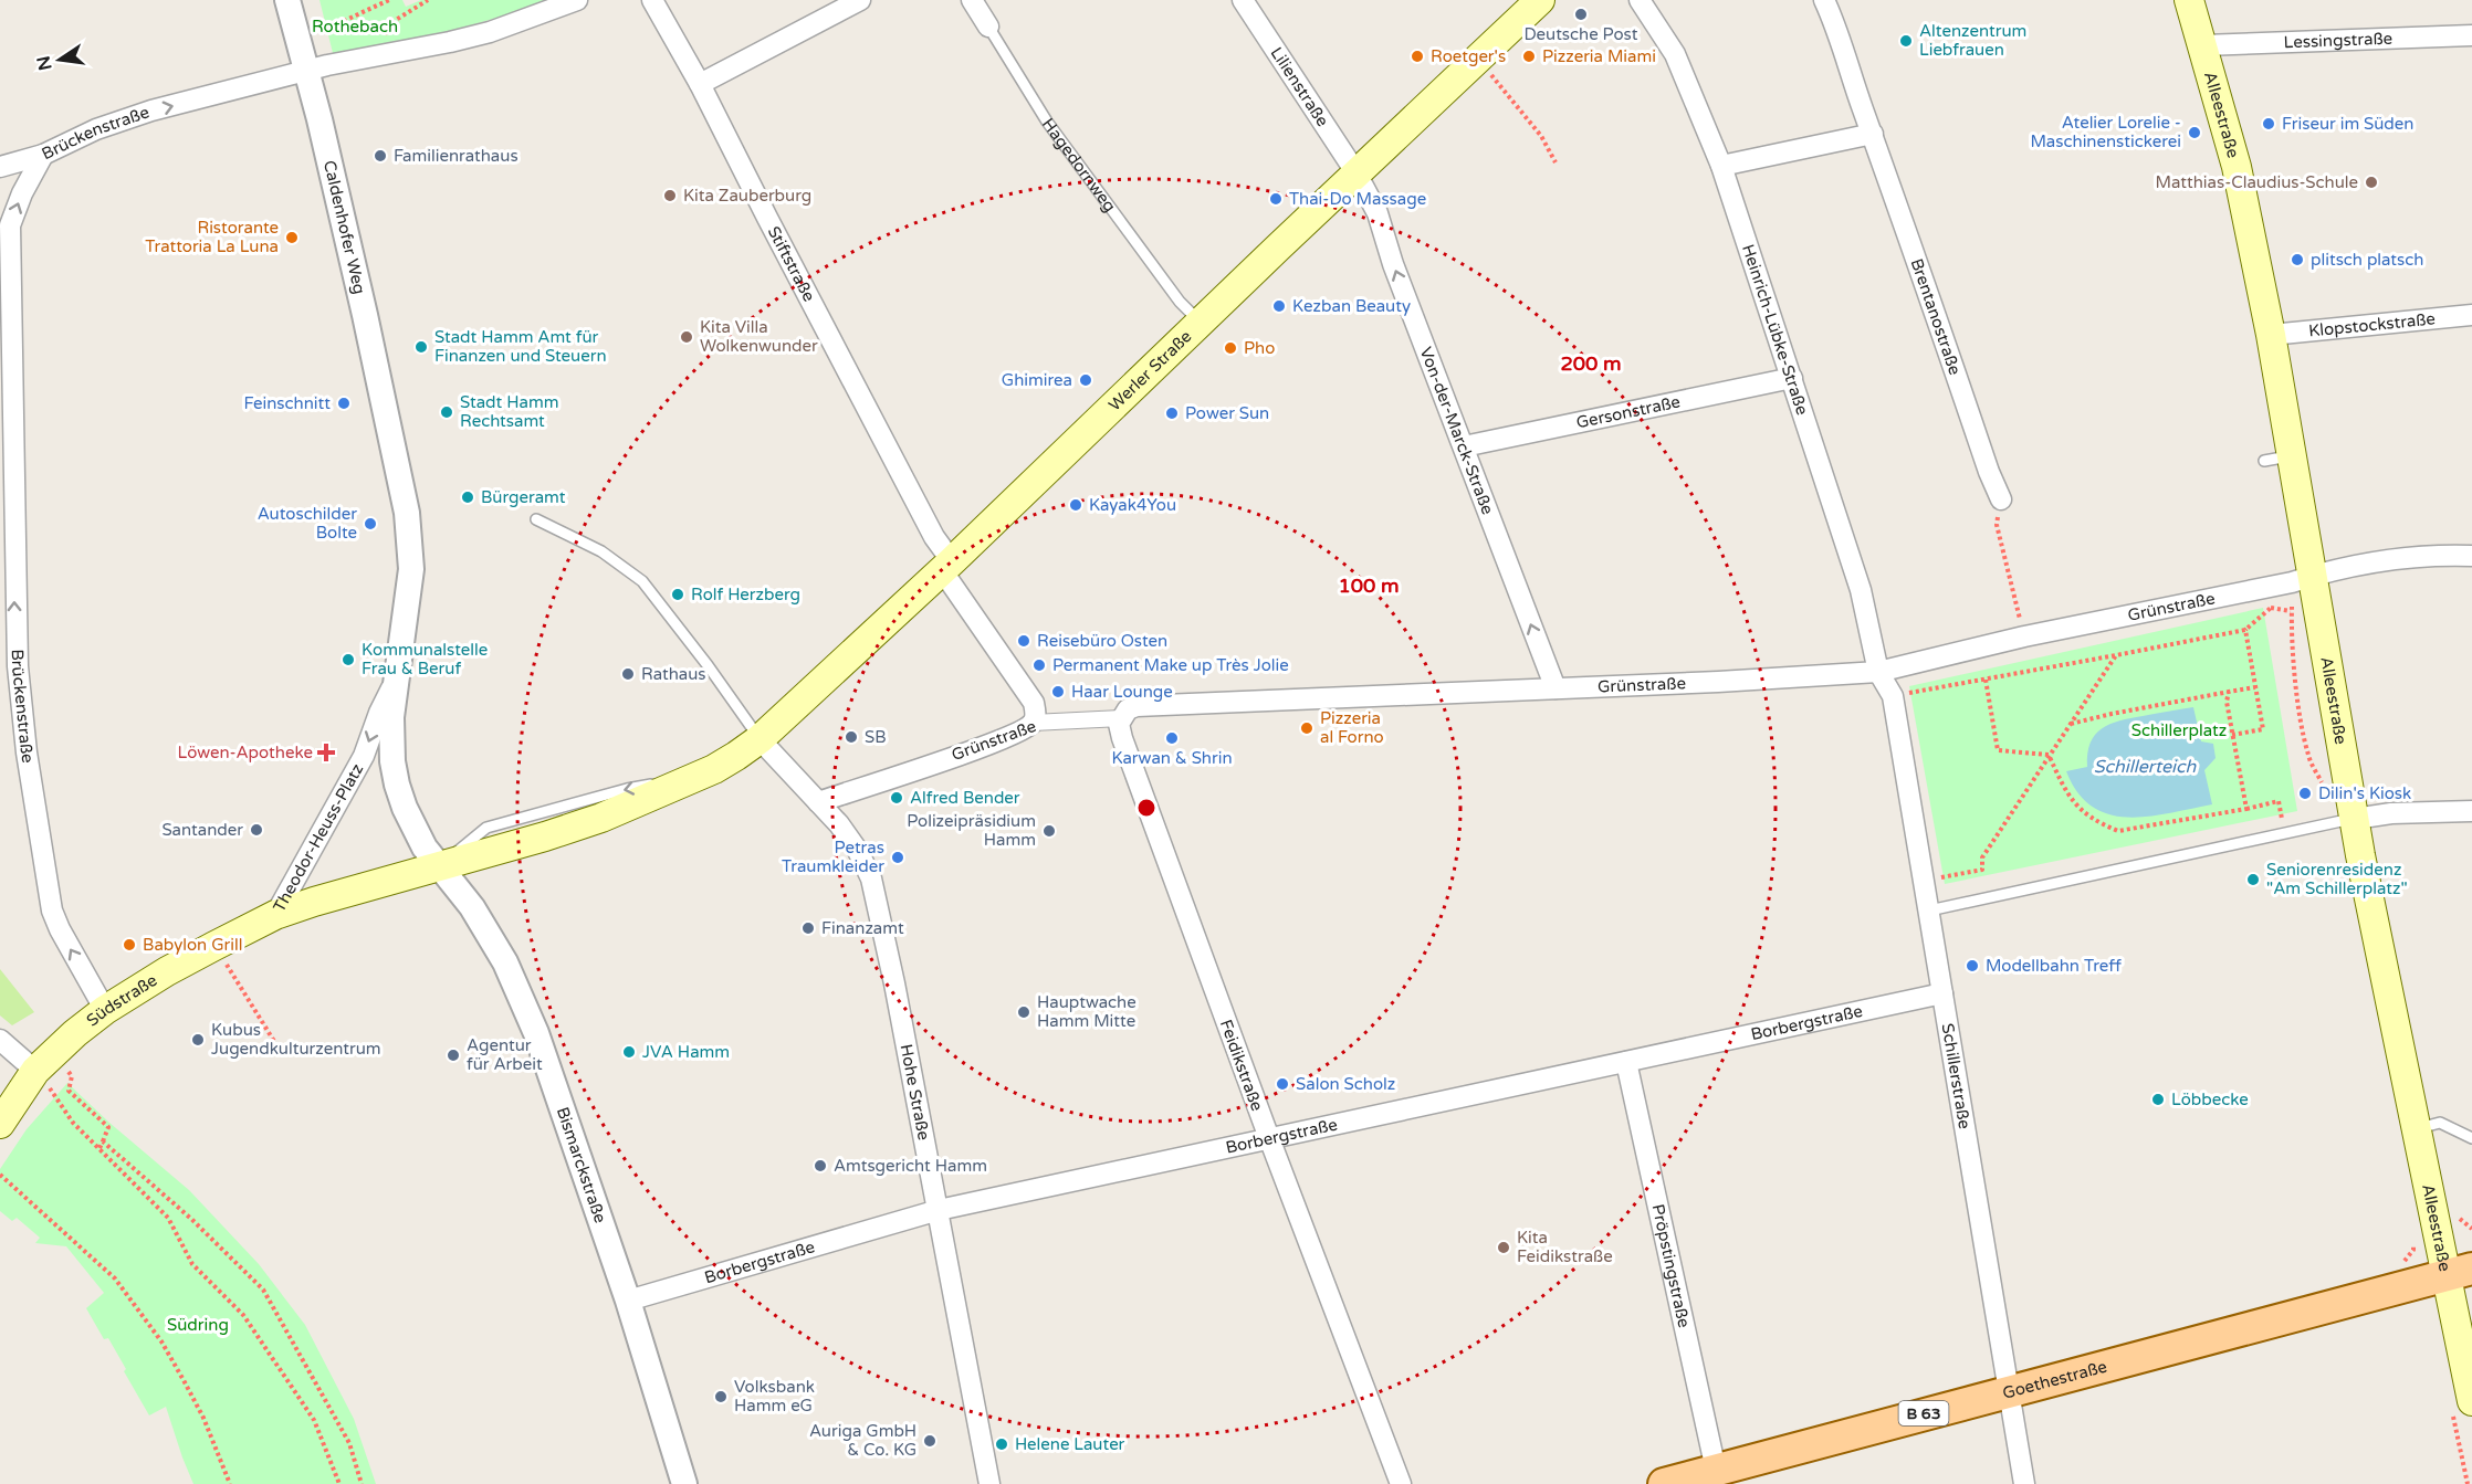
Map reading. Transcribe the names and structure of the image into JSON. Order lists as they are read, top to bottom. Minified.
{"streets":{"main road":["Alleestraße","Werler Straße","Theodor-Heuss-Platz","Südstraße","Goethestraße","B 63"],"street":["Lessingstraße","Lilienstraße","Brückenstraße","Hagedornweg","Caldenhofer Weg","Stiftstraße","Brentanostraße","Klopstockstraße","Heinrich-Lübke-Straße","Gersonstraße","Von-der-Marck-Straße","Grünstraße","Borbergstraße","Feidikstraße","Schillerstraße","Hohe Straße","Bismarckstraße","Pröpstingstraße"]},"crossings":[["Lessingstraße","Alleestraße"],["Lilienstraße","Werler Straße"],["Lilienstraße","Von-der-Marck-Straße"],["Alleestraße","Klopstockstraße"],["Alleestraße","Grünstraße"],["Alleestraße","Goethestraße"],["Brückenstraße","Caldenhofer Weg"],["Brückenstraße","Südstraße"],["Hagedornweg","Werler Straße"],["Caldenhofer Weg","Theodor-Heuss-Platz"],["Stiftstraße","Werler Straße"],["Heinrich-Lübke-Straße","Gersonstraße"],["Heinrich-Lübke-Straße","Grünstraße"],["Heinrich-Lübke-Straße","Schillerstraße"],["Werler Straße","Von-der-Marck-Straße"],["Werler Straße","Theodor-Heuss-Platz"],["Werler Straße","Hohe Straße"],["Gersonstraße","Von-der-Marck-Straße"],["Von-der-Marck-Straße","Grünstraße"],["Grünstraße","Feidikstraße"],["Grünstraße","Schillerstraße"],["Grünstraße","Hohe Straße"],["Theodor-Heuss-Platz","Südstraße"],["Theodor-Heuss-Platz","Hohe Straße"],["Theodor-Heuss-Platz","Bismarckstraße"],["Borbergstraße","Feidikstraße"],["Borbergstraße","Schillerstraße"],["Borbergstraße","Hohe Straße"],["Borbergstraße","Bismarckstraße"],["Borbergstraße","Pröpstingstraße"],["Schillerstraße","Goethestraße"],["Pröpstingstraße","Goethestraße"]],"one_way":["Brückenstraße","Von-der-Marck-Straße"],"water":["Schillerteich"],"parks":["Rothebach","Schillerplatz","Südring"],"places":{"other":["Deutsche Post","Altenzentrum Liebfrauen","Roetger's","Pizzeria Miami","Friseur im Süden","Atelier Lorelie - Maschinenstickerei","Familienrathaus","Matthias-Claudius-Schule","Kita Zauberburg","Thai-Do Massage","Ristorante Trattoria La Luna","plitsch platsch","Kezban Beauty","Kita Villa Wolkenwunder","Stadt Hamm Amt für Finanzen und Steuern","Pho","Ghimirea","Feinschnitt","Stadt Hamm Rechtsamt","Power Sun","Bürgeramt","Kayak4You","Autoschilder Bolte","Rolf Herzberg","Reisebüro Osten","Kommunalstelle Frau & Beruf","Permanent Make up Très Jolie","Rathaus","Haar Lounge","Pizzeria al Forno","SB","Karwan & Shrin","Dilin's Kiosk","Alfred Bender","Santander","Polizeipräsidium Hamm","Petras Traumkleider","Seniorenresidenz \"Am Schillerplatz\"","Finanzamt","Babylon Grill","Modellbahn Treff","Hauptwache Hamm Mitte","Kubus Jugendkulturzentrum","JVA Hamm","Agentur für Arbeit","Salon Scholz","Löbbecke","Amtsgericht Hamm","Kita Feidikstraße","Volksbank Hamm eG","Auriga GmbH & Co. KG","Helene Lauter"],"health":["Löwen-Apotheke"]},"north":"left","rings":["200 m","100 m"]}
